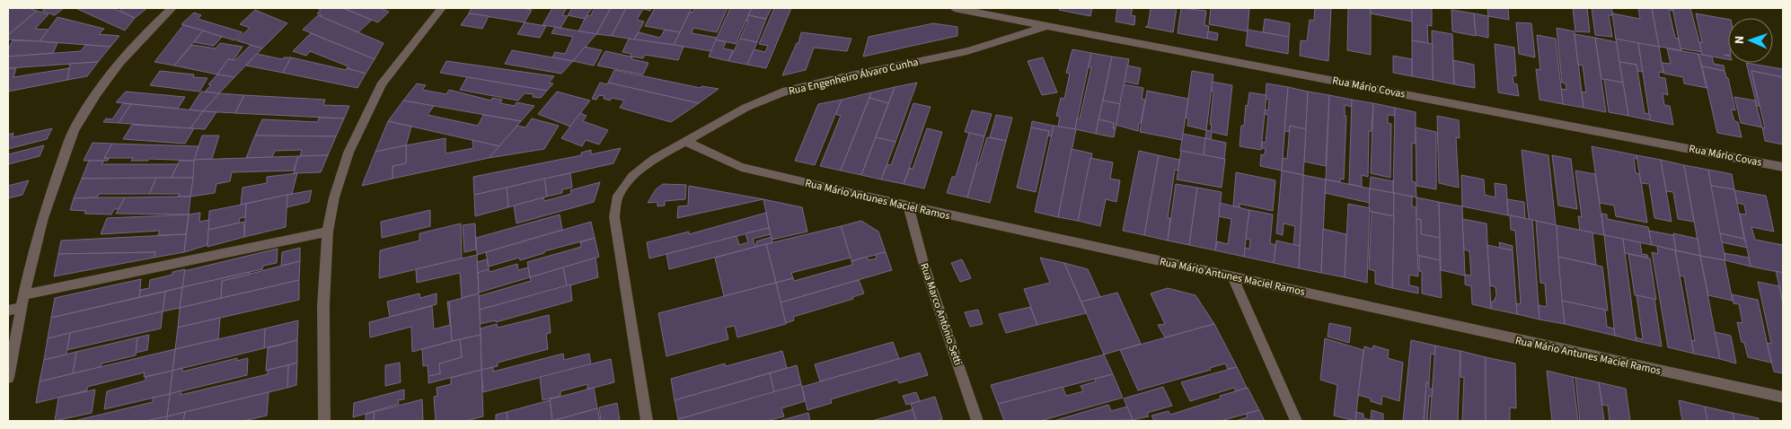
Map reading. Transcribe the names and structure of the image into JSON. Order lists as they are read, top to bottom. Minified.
{"streets":{"street":["Rua Engenheiro Álvaro Cunha","Rua Mário Covas","Rua Mário Antunes Maciel Ramos","Rua Marco Antônio Setti"]},"crossings":[["Rua Engenheiro Álvaro Cunha","Rua Mário Covas"],["Rua Engenheiro Álvaro Cunha","Rua Mário Antunes Maciel Ramos"],["Rua Mário Antunes Maciel Ramos","Rua Marco Antônio Setti"]],"north":"left"}
